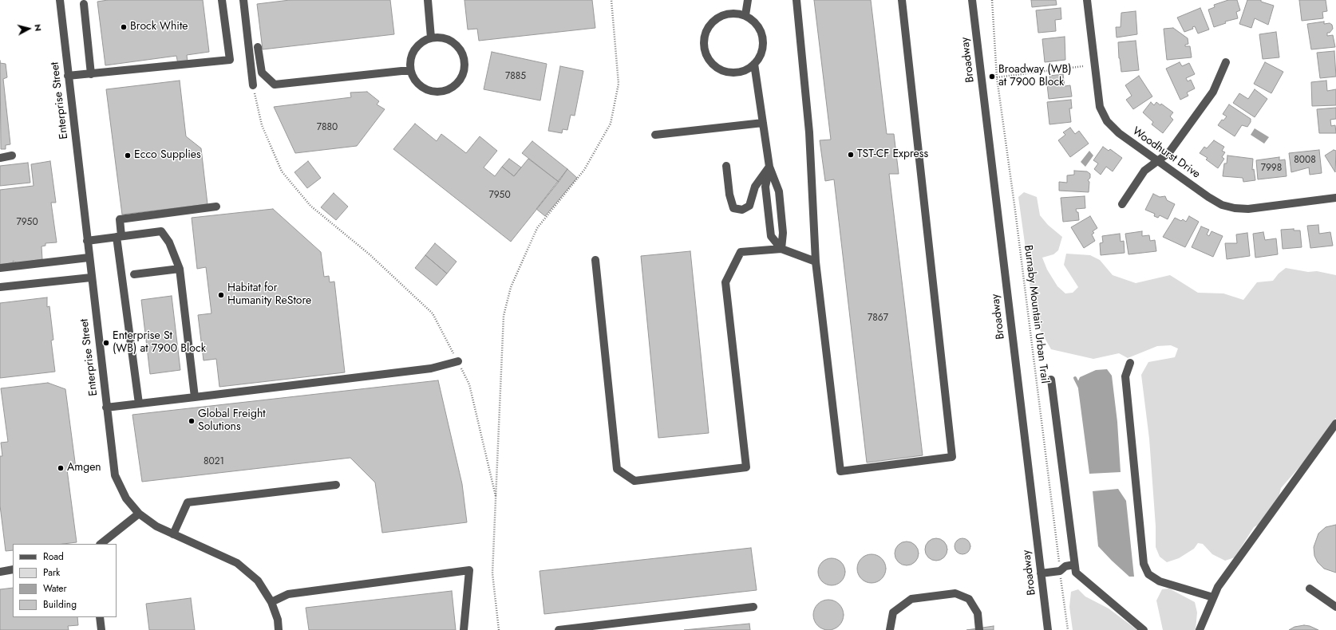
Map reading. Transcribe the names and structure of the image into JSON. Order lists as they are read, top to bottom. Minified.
{"streets":{"street":["Broadway","Enterprise Street","Woodhurst Drive"],"path":["Burnaby Mountain Urban Trail"]},"places":["Brock White","Broadway (WB) at 7900 Block","TST-CF Express","Ecco Supplies","Habitat for Humanity ReStore","Enterprise St (WB) at 7900 Block","Global Freight Solutions","Amgen"],"house_numbers":["7885","7880","8008","7998","7950","7950","7867","8021"],"legend":["Road","Park","Water","Building"],"north":"right"}
